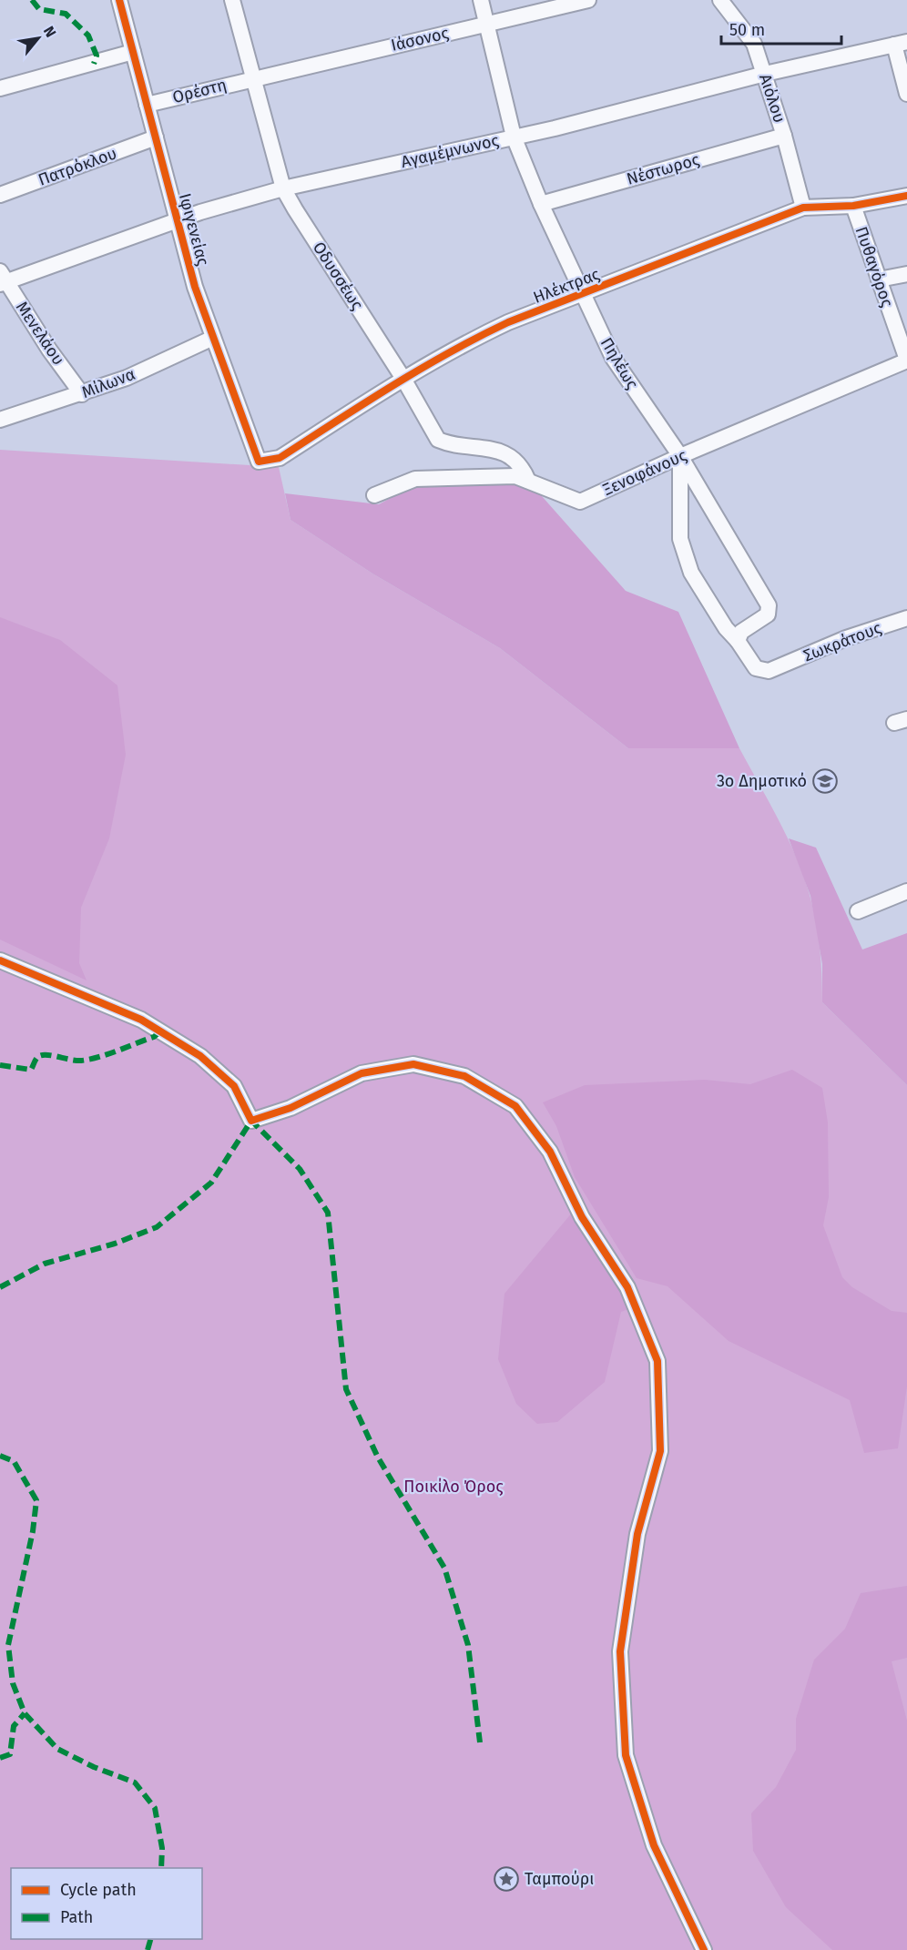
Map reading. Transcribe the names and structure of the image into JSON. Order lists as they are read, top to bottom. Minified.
{"streets":{"street":["Ιάσονος","Ορέστη","Αιόλου","Αγαμέμνωνος","Πατρόκλου","Νέστωρος","Ιφιγενείας","Πυθαγόρος","Οδυσσέως","Ηλέκτρας","Μενελάου","Πηλέως","Μίλωνα","Ξενοφάνους","Σωκράτους"]},"crossings":[["Ιάσονος","Ορέστη"],["Ιάσονος","Οδυσσέως"],["Ιάσονος","Πηλέως"],["Ορέστη","Ιφιγενείας"],["Ορέστη","Οδυσσέως"],["Αιόλου","Αγαμέμνωνος"],["Αιόλου","Νέστωρος"],["Αιόλου","Ηλέκτρας"],["Αγαμέμνωνος","Ιφιγενείας"],["Αγαμέμνωνος","Οδυσσέως"],["Αγαμέμνωνος","Μενελάου"],["Αγαμέμνωνος","Πηλέως"],["Πατρόκλου","Ιφιγενείας"],["Νέστωρος","Πηλέως"],["Ιφιγενείας","Ηλέκτρας"],["Ιφιγενείας","Μίλωνα"],["Πυθαγόρος","Ηλέκτρας"],["Πυθαγόρος","Ξενοφάνους"],["Οδυσσέως","Ηλέκτρας"],["Οδυσσέως","Ξενοφάνους"],["Ηλέκτρας","Πηλέως"],["Μενελάου","Μίλωνα"],["Πηλέως","Ξενοφάνους"],["Πηλέως","Σωκράτους"]],"parks":["Ποικίλο Όρος"],"places":{"school or university":["3ο Δημοτικό"],"place":["Ταμπούρι"]},"legend":["Cycle path","Path"],"scale_bar":"50 m","north":"top right"}
